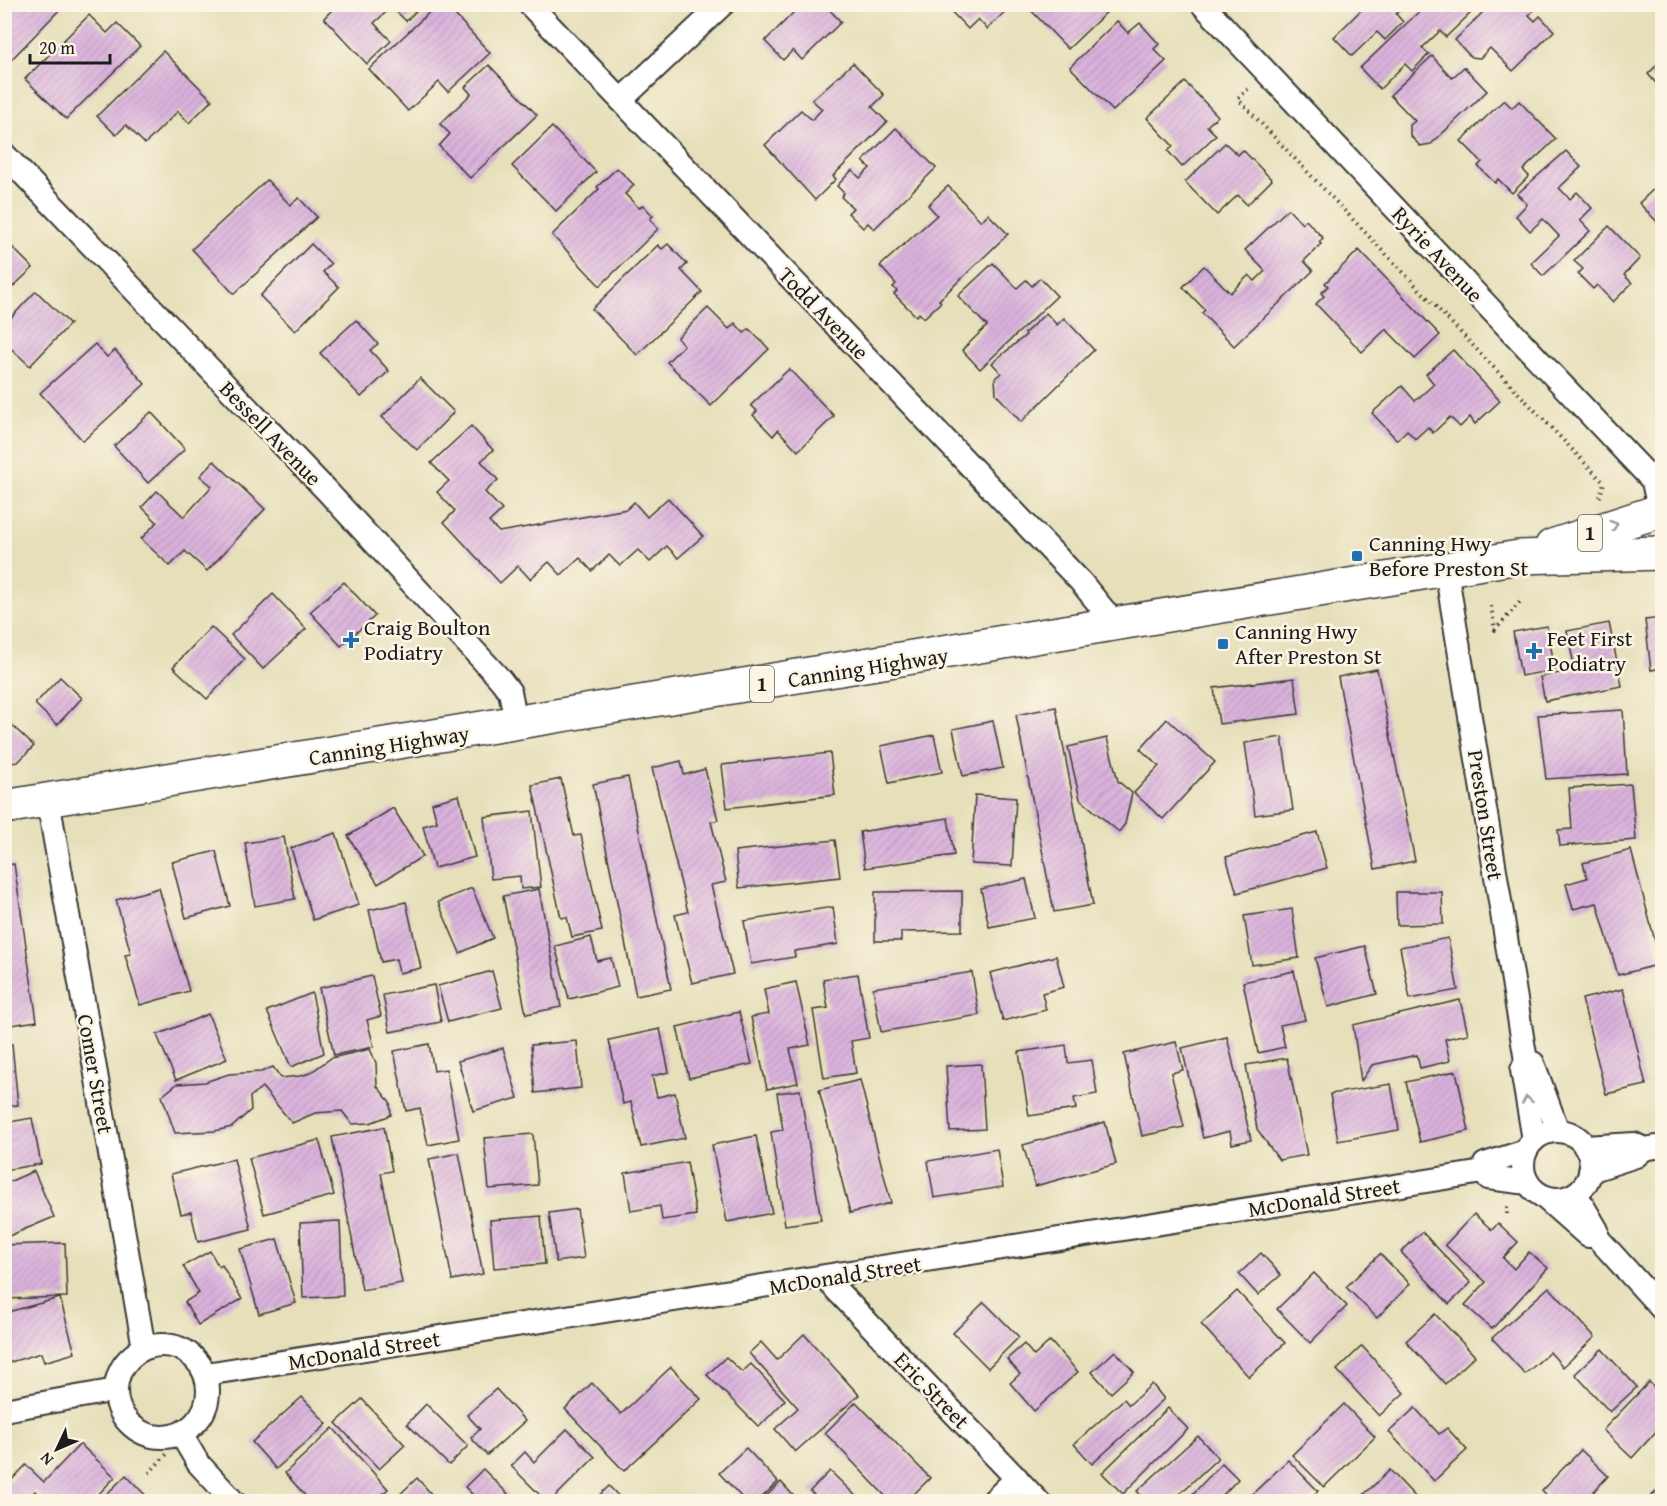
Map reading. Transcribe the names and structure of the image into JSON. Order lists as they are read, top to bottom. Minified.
{"streets":{"highway":["1","Canning Highway"],"street":["Ryrie Avenue","Todd Avenue","Bessell Avenue","Preston Street","Comer Street","McDonald Street","Eric Street"]},"crossings":[["Ryrie Avenue","Canning Highway"],["Todd Avenue","Canning Highway"],["Bessell Avenue","Canning Highway"],["Canning Highway","Preston Street"],["Canning Highway","Comer Street"],["Preston Street","McDonald Street"],["Comer Street","McDonald Street"],["McDonald Street","Eric Street"]],"places":{"transit":["Canning Hwy Before Preston St","Canning Hwy After Preston St"],"health":["Craig Boulton Podiatry","Feet First Podiatry"]},"scale_bar":"20 m","north":"bottom left"}
